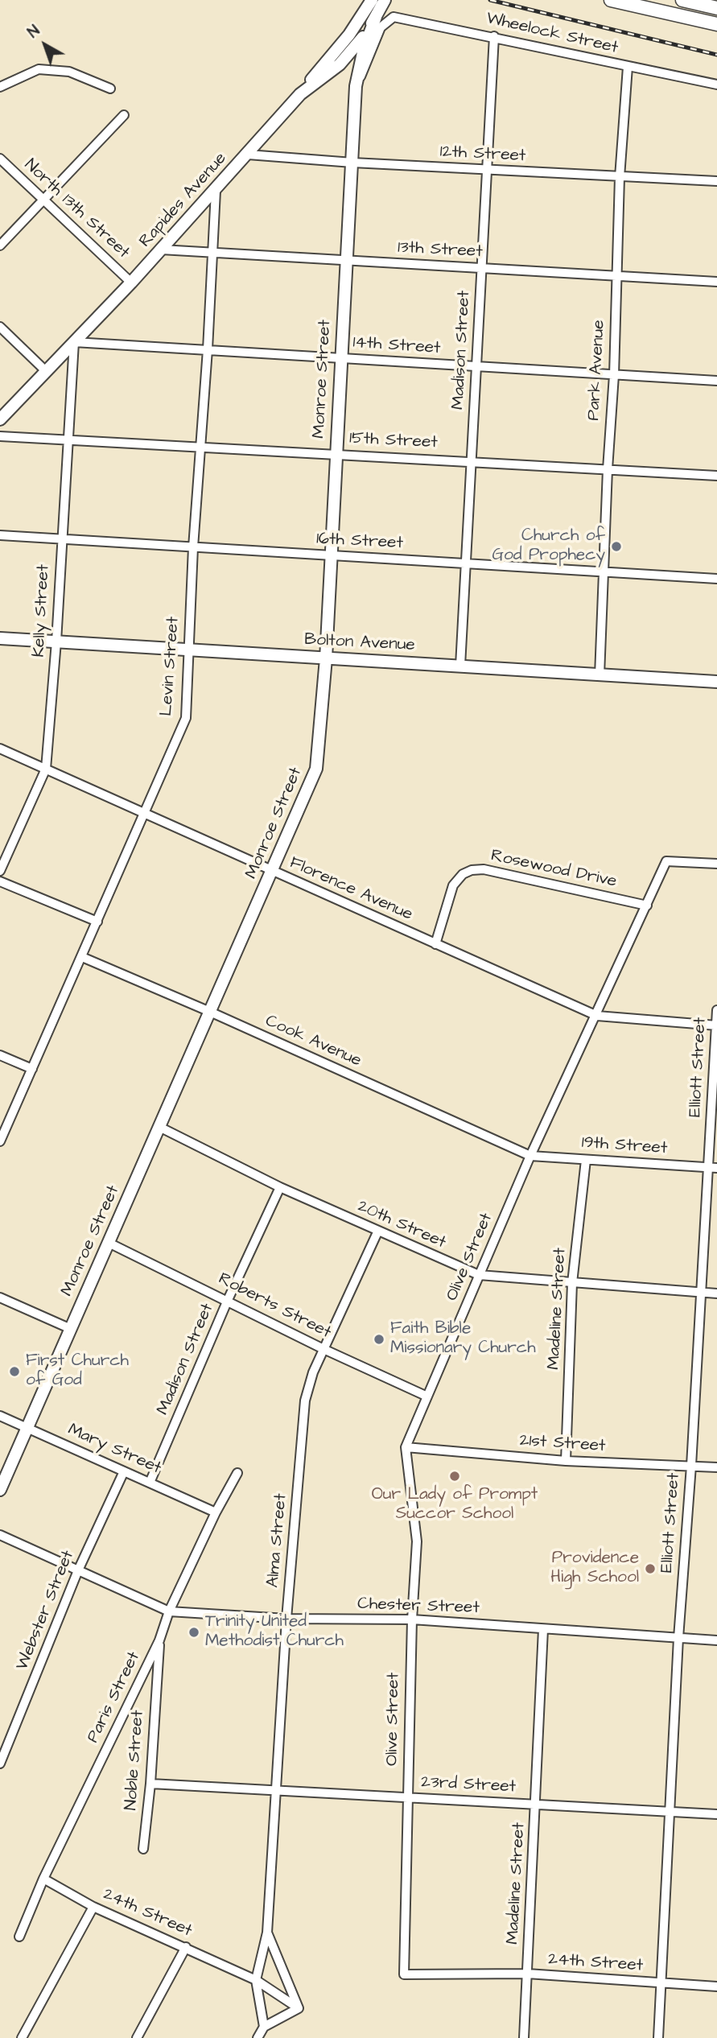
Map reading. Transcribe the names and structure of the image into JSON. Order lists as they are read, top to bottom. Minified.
{"streets":{"main road":["Rapides Avenue","Monroe Street","Bolton Avenue"],"street":["Wheelock Street","12th Street","North 13th Street","13th Street","14th Street","Madison Street","Park Avenue","15th Street","16th Street","Kelly Street","Levin Street","Rosewood Drive","Florence Avenue","Cook Avenue","Elliott Street","19th Street","20th Street","Olive Street","Roberts Street","Madeline Street","21st Street","Mary Street","Alma Street","Chester Street","Webster Street","Paris Street","Noble Street","23rd Street","24th Street"]},"crossings":[["Wheelock Street","Madison Street"],["Wheelock Street","Park Avenue"],["Wheelock Street","Monroe Street"],["12th Street","Rapides Avenue"],["12th Street","Madison Street"],["12th Street","Park Avenue"],["12th Street","Monroe Street"],["Rapides Avenue","North 13th Street"],["Rapides Avenue","13th Street"],["Rapides Avenue","14th Street"],["Rapides Avenue","Monroe Street"],["Rapides Avenue","Kelly Street"],["Rapides Avenue","Levin Street"],["13th Street","Madison Street"],["13th Street","Park Avenue"],["13th Street","Monroe Street"],["13th Street","Levin Street"],["14th Street","Madison Street"],["14th Street","Park Avenue"],["14th Street","Monroe Street"],["14th Street","Kelly Street"],["14th Street","Levin Street"],["Madison Street","15th Street"],["Madison Street","16th Street"],["Madison Street","Bolton Avenue"],["Madison Street","20th Street"],["Madison Street","Roberts Street"],["Madison Street","Mary Street"],["Park Avenue","15th Street"],["Park Avenue","16th Street"],["Park Avenue","Bolton Avenue"],["Monroe Street","15th Street"],["Monroe Street","16th Street"],["Monroe Street","Bolton Avenue"],["Monroe Street","Florence Avenue"],["Monroe Street","Cook Avenue"],["Monroe Street","20th Street"],["Monroe Street","Roberts Street"],["Monroe Street","Mary Street"],["15th Street","Kelly Street"],["15th Street","Levin Street"],["16th Street","Kelly Street"],["16th Street","Levin Street"],["Kelly Street","Bolton Avenue"],["Kelly Street","Florence Avenue"],["Bolton Avenue","Levin Street"],["Levin Street","Florence Avenue"],["Levin Street","Cook Avenue"],["Rosewood Drive","Florence Avenue"],["Rosewood Drive","Olive Street"],["Florence Avenue","Elliott Street"],["Florence Avenue","Olive Street"],["Cook Avenue","19th Street"],["Cook Avenue","Olive Street"],["Elliott Street","19th Street"],["Elliott Street","20th Street"],["Elliott Street","21st Street"],["Elliott Street","Chester Street"],["Elliott Street","23rd Street"],["Elliott Street","24th Street"],["19th Street","Olive Street"],["19th Street","Madeline Street"],["20th Street","Olive Street"],["20th Street","Madeline Street"],["20th Street","Alma Street"],["Olive Street","Roberts Street"],["Olive Street","21st Street"],["Olive Street","Chester Street"],["Olive Street","23rd Street"],["Olive Street","24th Street"],["Roberts Street","Alma Street"],["Madeline Street","21st Street"],["Madeline Street","Chester Street"],["Madeline Street","23rd Street"],["Madeline Street","24th Street"],["Mary Street","Webster Street"],["Mary Street","Paris Street"],["Alma Street","Chester Street"],["Alma Street","23rd Street"],["Alma Street","24th Street"],["Chester Street","Webster Street"],["Chester Street","Paris Street"],["Paris Street","Noble Street"],["Paris Street","24th Street"],["Noble Street","23rd Street"]],"places":["Church of God Prophecy","Faith Bible Missionary Church","First Church of God","Our Lady of Prompt Succor School","Providence High School","Trinity United Methodist Church"],"north":"top left"}
